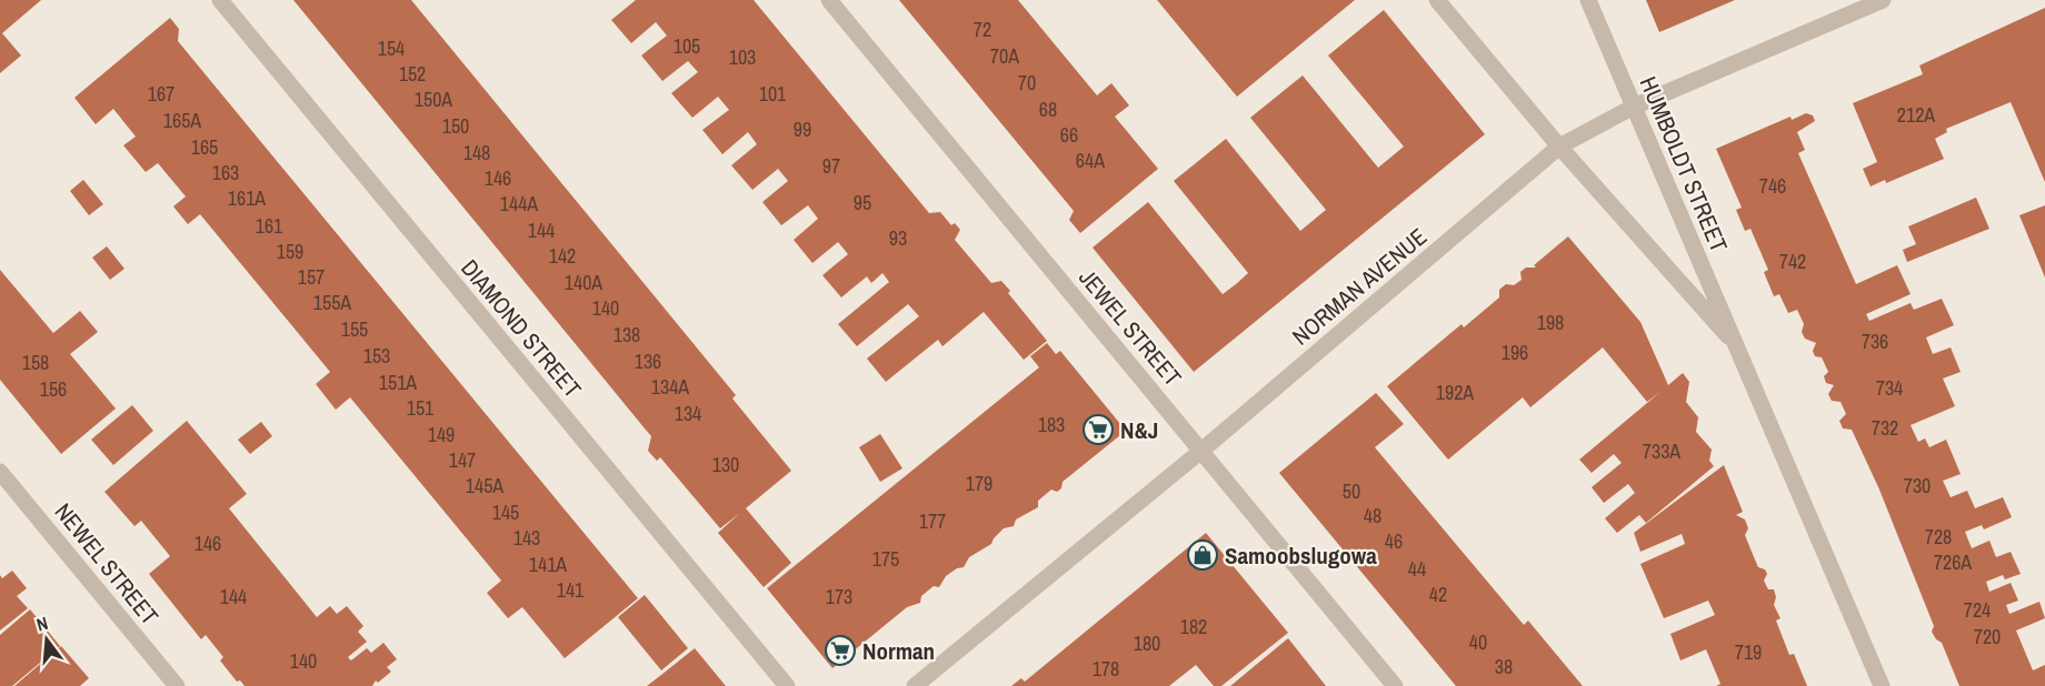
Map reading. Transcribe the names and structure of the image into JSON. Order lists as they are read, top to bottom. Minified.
{"streets":{"street":["HUMBOLDT STREET","NORMAN AVENUE","JEWEL STREET","DIAMOND STREET","NEWEL STREET"]},"crossings":[["HUMBOLDT STREET","NORMAN AVENUE"],["NORMAN AVENUE","JEWEL STREET"]],"places":{"supermarket":["N&J","Norman"],"shop":["Samoobslugowa"]},"house_numbers":["72","105","154","70A","103","152","70","167","101","150A","68","212A","165A","150","99","66","165","148","64A","97","163","146","746","161A","95","144A","161","144","93","159","142","742","157","140A","155A","140","198","155","138","736","196","153","136","158","151A","134A","734","156","192A","151","134","183","732","149","733A","147","130","179","145A","730","50","145","48","177","728","143","46","146","175","726A","141A","44","141","42","144","173","724","182","720","40","180","719","140","38","178"],"north":"top"}
